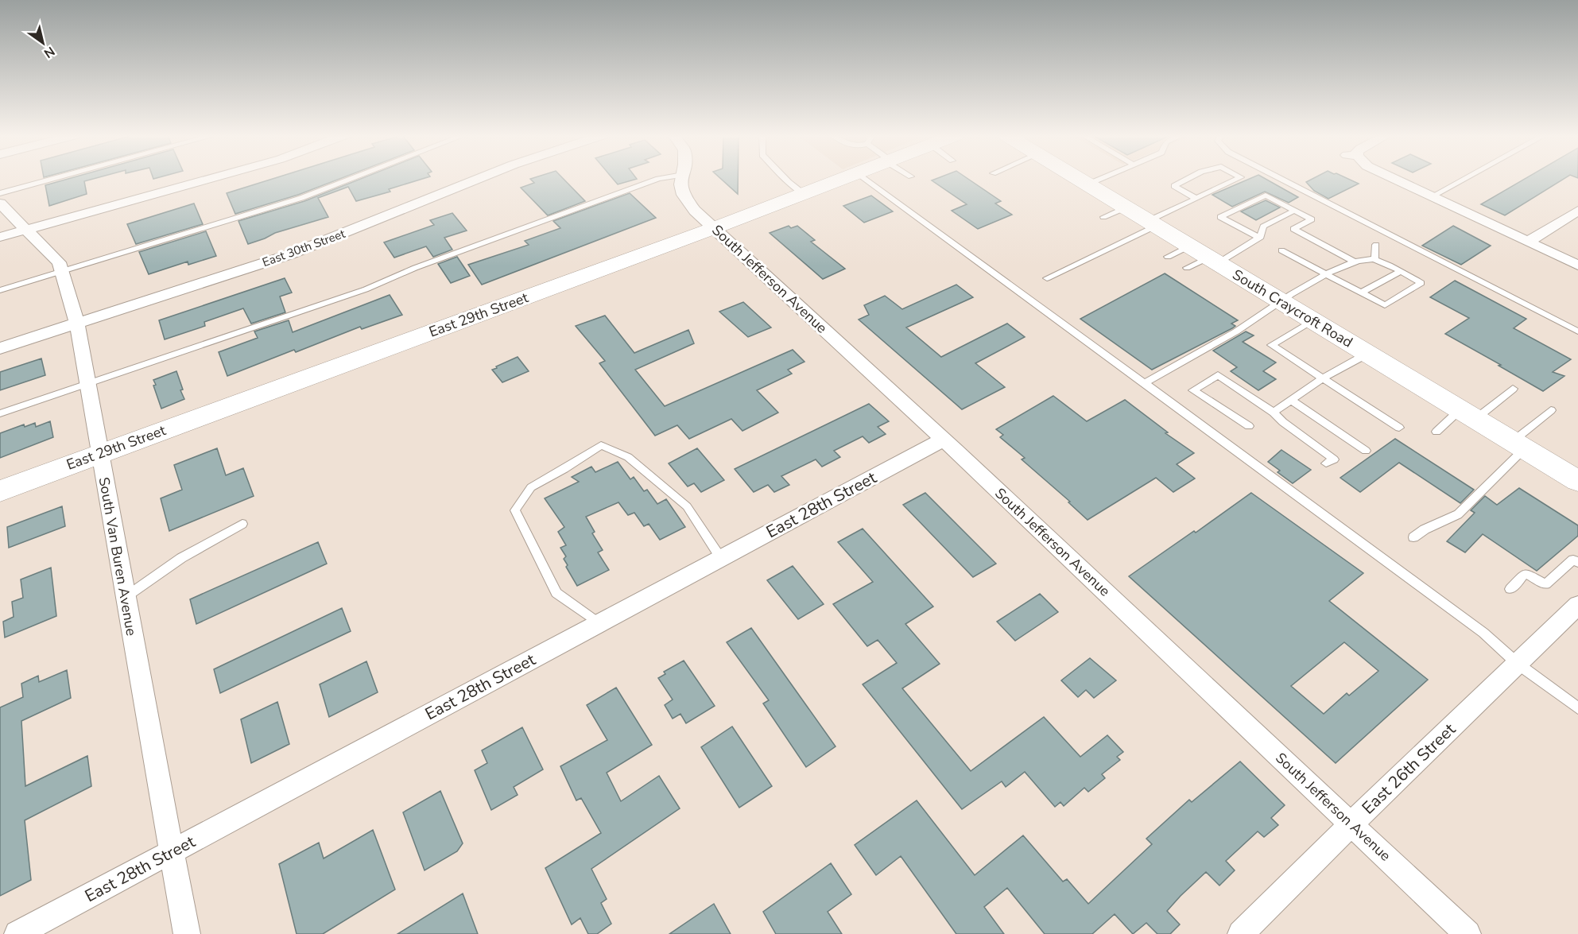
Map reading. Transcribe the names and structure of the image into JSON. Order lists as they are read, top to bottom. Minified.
{"streets":{"street":["East 30th Street","South Jefferson Avenue","South Craycroft Road","East 29th Street","East 28th Street","South Van Buren Avenue","East 26th Street"]},"crossings":[["East 30th Street","South Van Buren Avenue"],["South Jefferson Avenue","East 29th Street"],["South Jefferson Avenue","East 28th Street"],["South Jefferson Avenue","East 26th Street"],["East 29th Street","South Van Buren Avenue"],["East 28th Street","South Van Buren Avenue"]],"north":"bottom right"}
